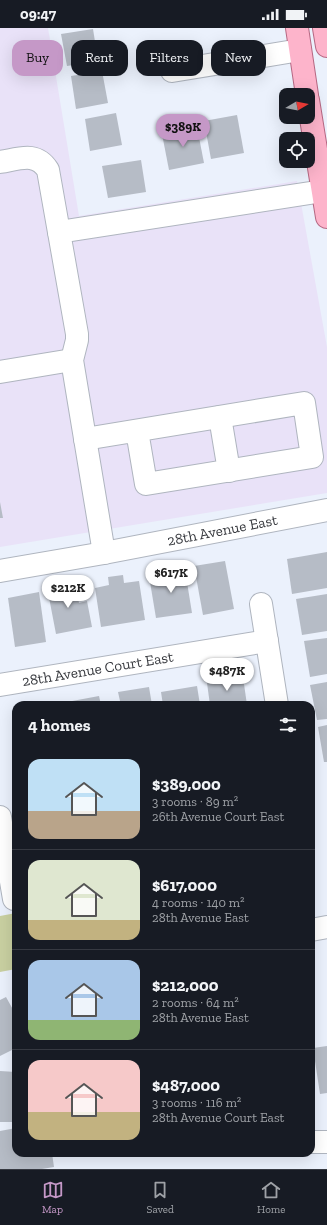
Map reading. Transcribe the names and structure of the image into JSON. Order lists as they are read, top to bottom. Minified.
{"streets":{"street":["28th Avenue East","28th Avenue Court East"]},"north":"right","page":{"status":"09:47","chip":["Buy","Rent","Filters","New"],"price":["$389K","$617K","$212K","$487K"],"heading":"4 homes","list":[{"name":"$389,000","note":"3 rooms · 89 m² · 26th Avenue Court East"},{"name":"$617,000","note":"4 rooms · 140 m² · 28th Avenue East"},{"name":"$212,000","note":"2 rooms · 64 m² · 28th Avenue East"},{"name":"$487,000","note":"3 rooms · 116 m² · 28th Avenue Court East"}],"tabs":["Map","Saved","Home"]}}
